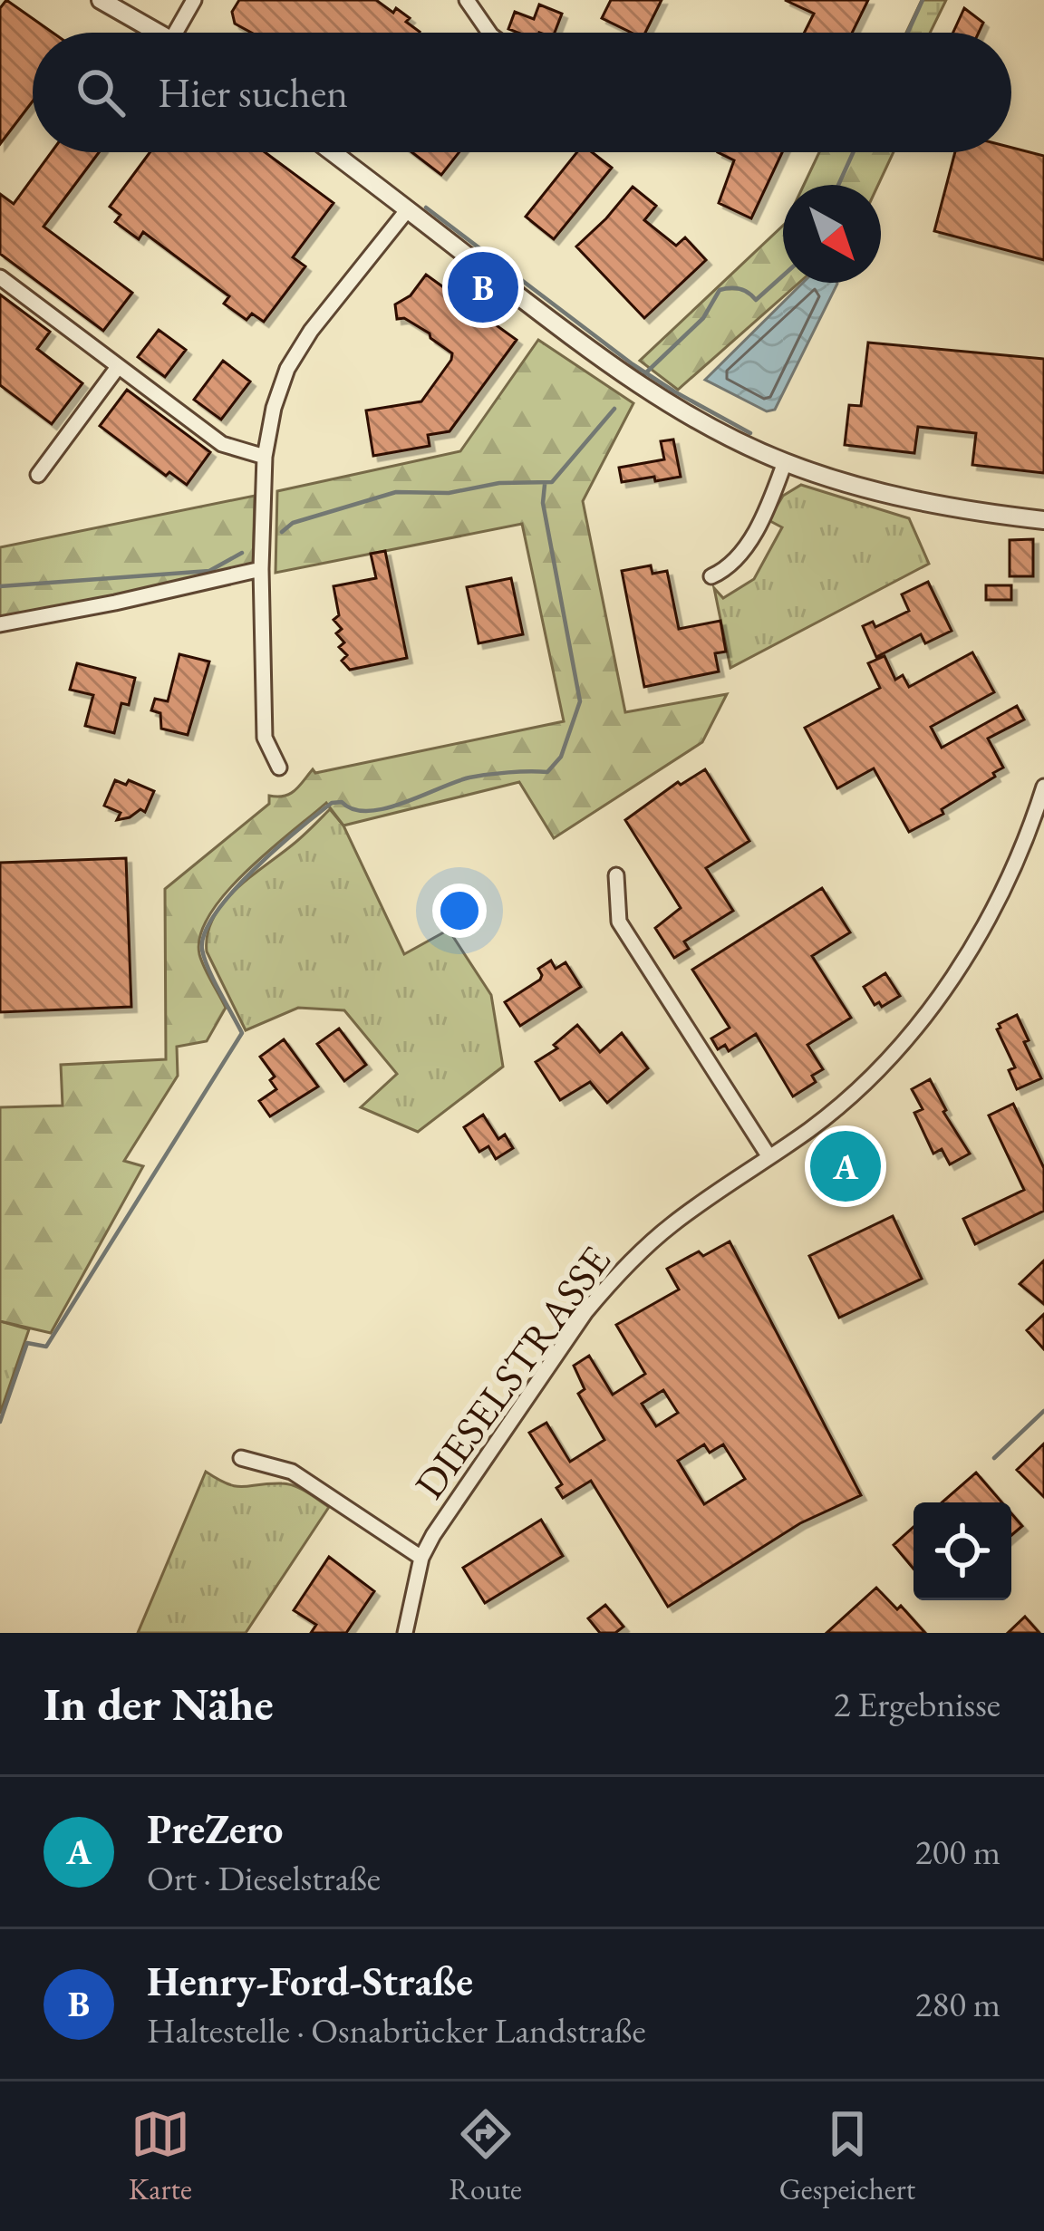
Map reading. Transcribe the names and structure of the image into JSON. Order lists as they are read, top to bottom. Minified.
{"streets":{"street":["DIESELSTRASSE"]},"north":"bottom right","page":{"search":"Hier suchen","pins":["B","A"],"heading":["In der Nähe","2 Ergebnisse"],"list":[{"mark":"A","name":"PreZero","note":"Ort · Dieselstraße","value":"200 m"},{"mark":"B","name":"Henry-Ford-Straße","note":"Haltestelle · Osnabrücker Landstraße","value":"280 m"}],"nav":["Karte","Route","Gespeichert"]}}
